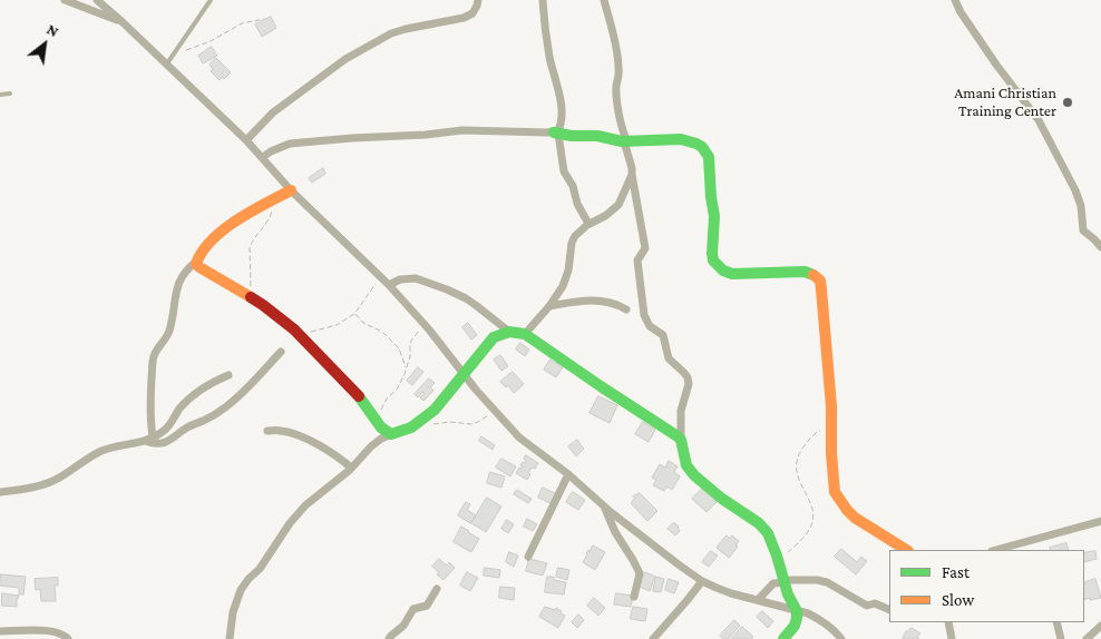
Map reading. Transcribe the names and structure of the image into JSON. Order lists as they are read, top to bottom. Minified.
{"places":["Amani Christian Training Center"],"legend":["Fast","Slow"],"north":"top right"}
